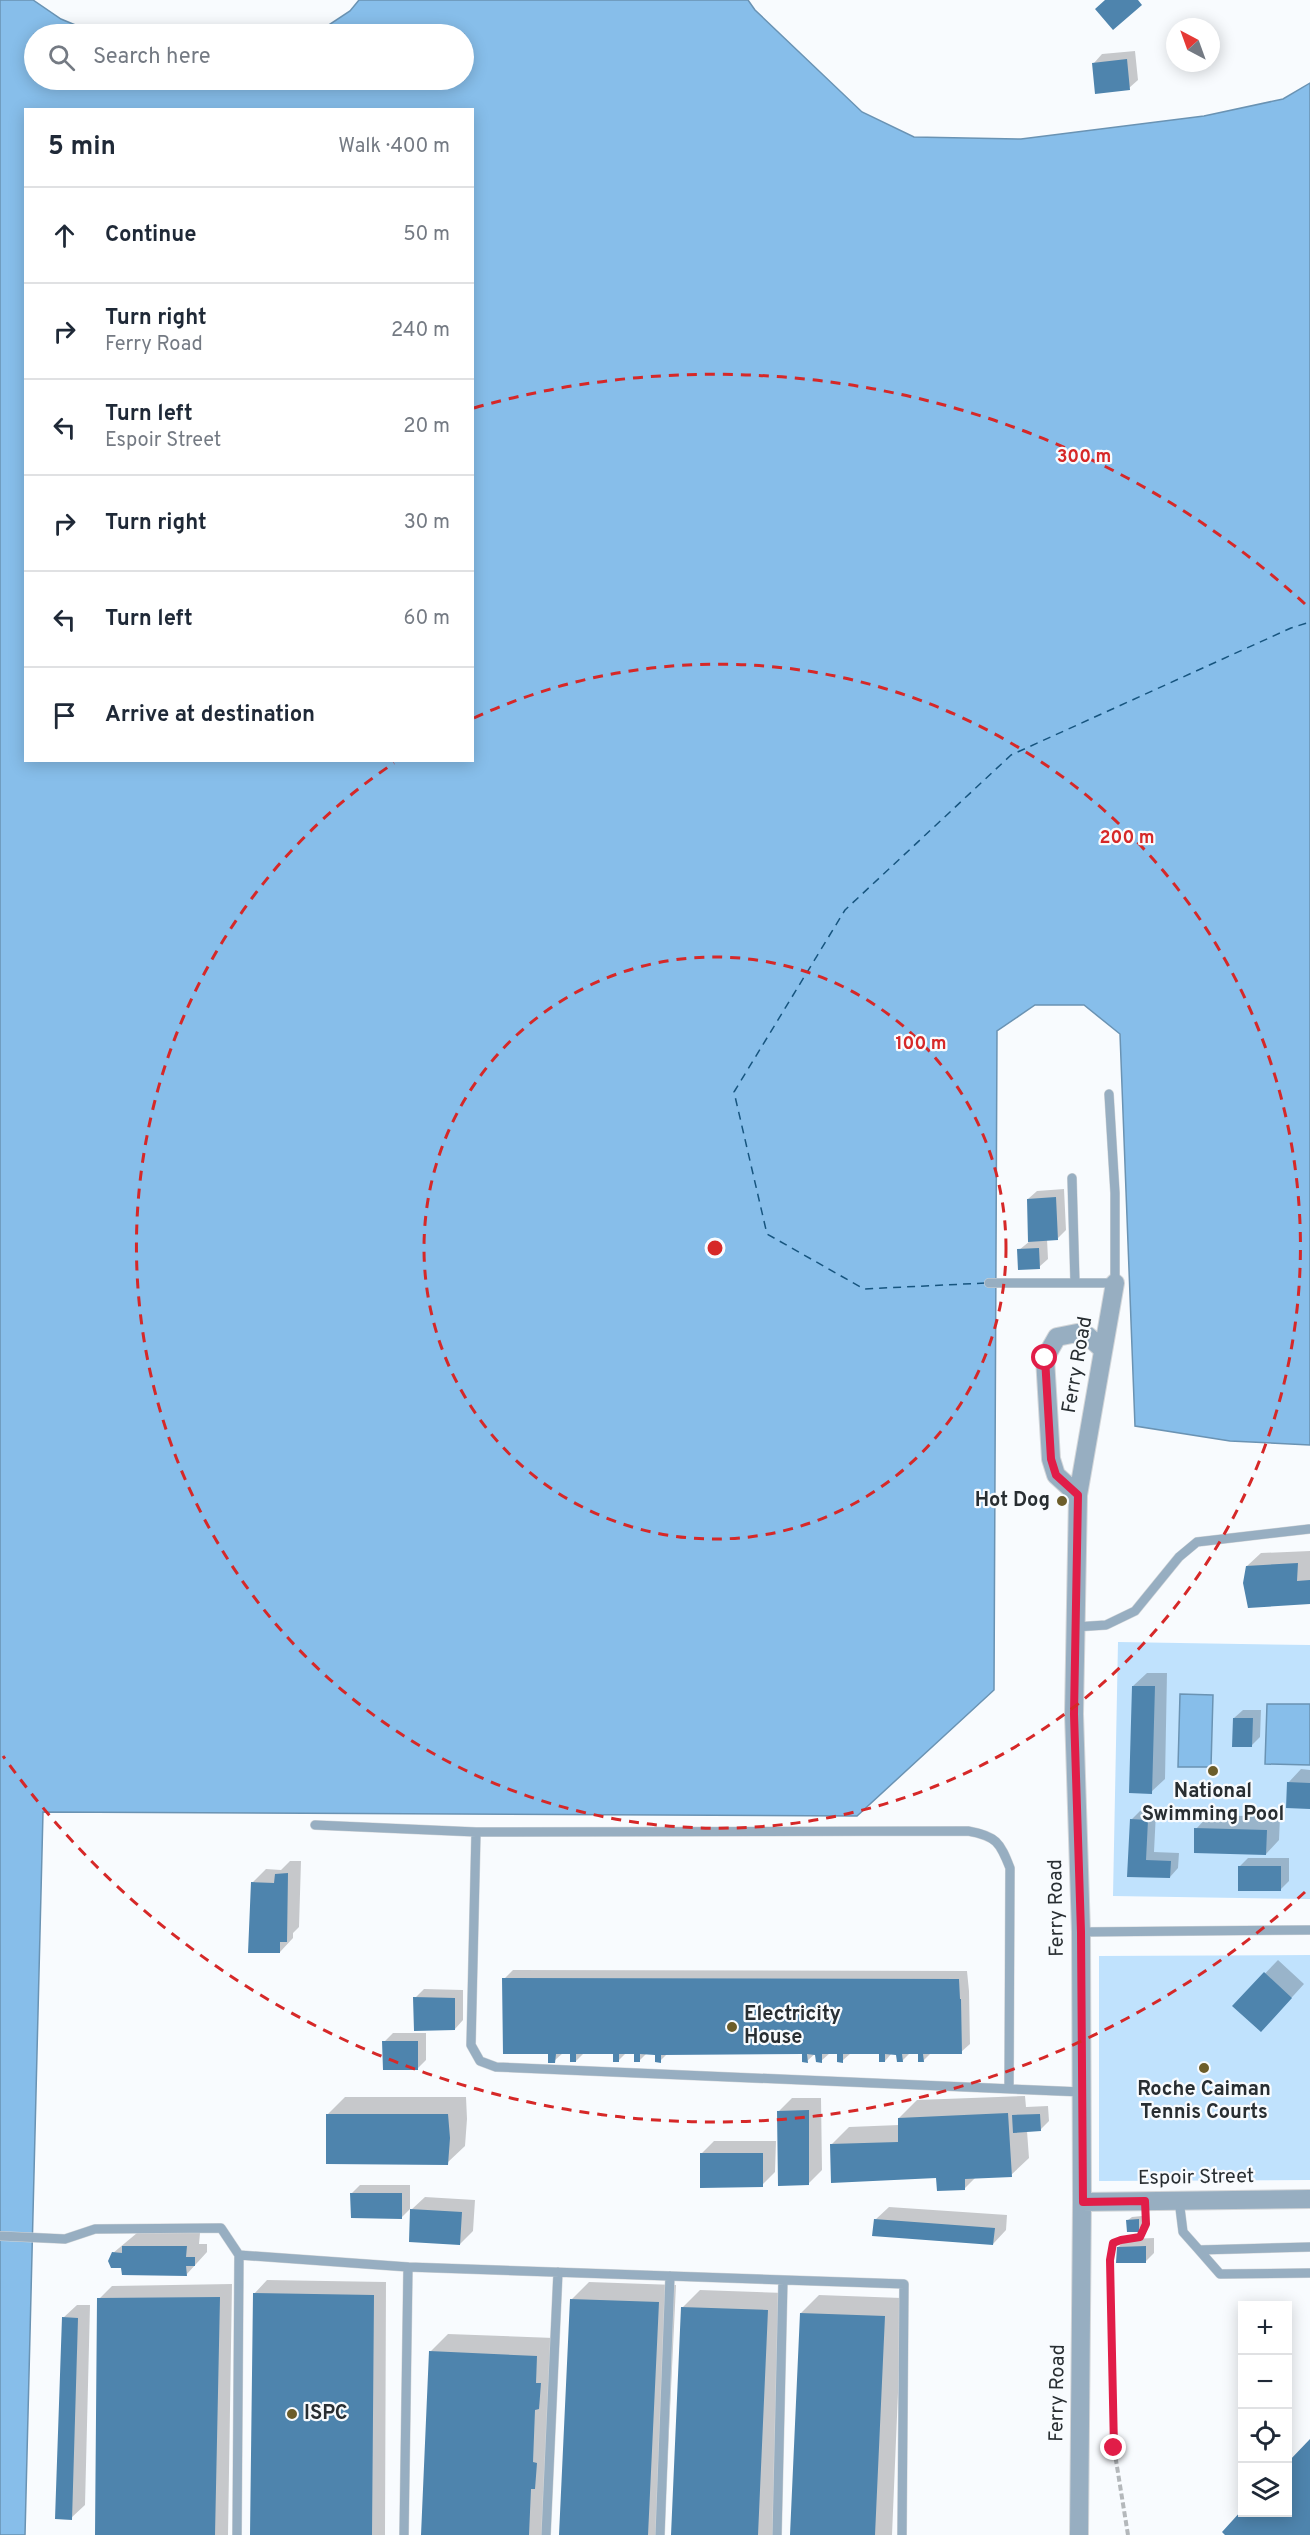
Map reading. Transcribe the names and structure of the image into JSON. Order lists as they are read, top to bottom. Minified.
{"streets":{"street":["Ferry Road","Espoir Street"]},"crossings":[["Ferry Road","Espoir Street"]],"places":["Hot Dog","National Swimming Pool","Electricity House","Roche Caiman Tennis Courts","ISPC"],"north":"top left","page":{"search":"Search here","heading":["5 min","Walk · 400 m"],"list":[["Continue","50 m"],["Turn right","Ferry Road","240 m"],["Turn left","Espoir Street","20 m"],["Turn right","30 m"],["Turn left","60 m"],"Arrive at destination"],"map_buttons":["+","−"]},"rings":["300 m","200 m","100 m"]}
